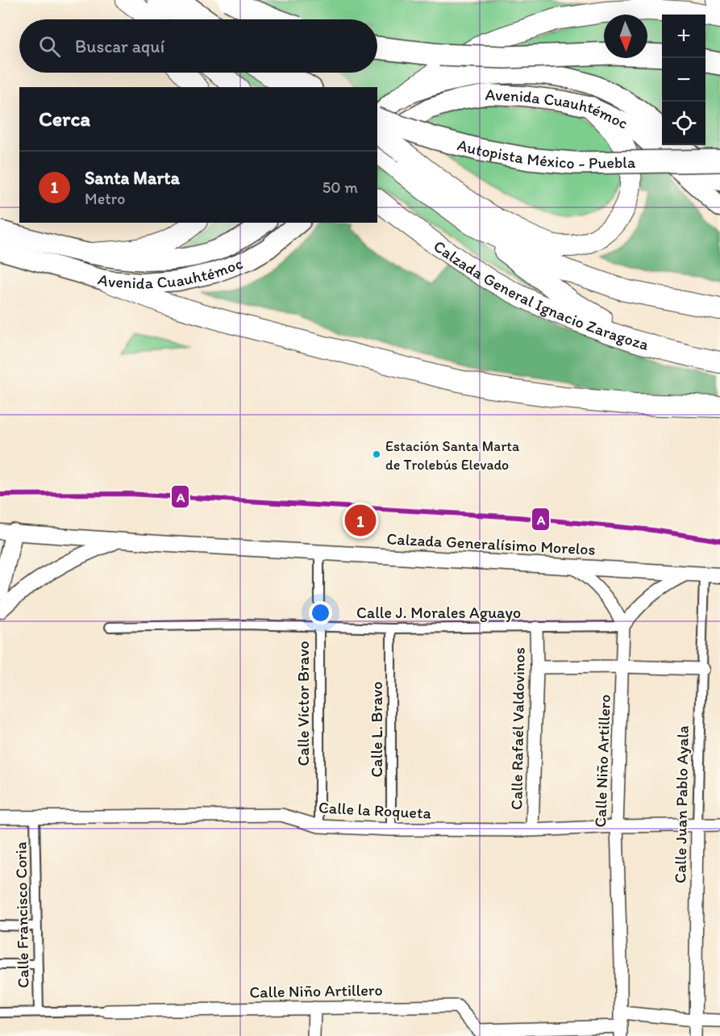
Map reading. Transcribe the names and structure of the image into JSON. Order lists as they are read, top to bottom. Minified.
{"streets":{"highway":["Autopista México - Puebla","Calzada General Ignacio Zaragoza"],"main road":["Avenida Cuauhtémoc"],"street":["Calzada Generalísimo Morelos","Calle J. Morales Aguayo","Calle Víctor Bravo","Calle Rafaél Valdovinos","Calle L. Bravo","Calle Niño Artillero","Calle Juan Pablo Ayala","Calle la Roqueta","Calle Francisco Coria"]},"crossings":[["Calzada Generalísimo Morelos","Calle Víctor Bravo"],["Calzada Generalísimo Morelos","Calle Juan Pablo Ayala"],["Calle J. Morales Aguayo","Calle Víctor Bravo"],["Calle J. Morales Aguayo","Calle Rafaél Valdovinos"],["Calle J. Morales Aguayo","Calle L. Bravo"],["Calle J. Morales Aguayo","Calle Niño Artillero"],["Calle Víctor Bravo","Calle la Roqueta"],["Calle Rafaél Valdovinos","Calle la Roqueta"],["Calle L. Bravo","Calle la Roqueta"],["Calle Niño Artillero","Calle la Roqueta"],["Calle Niño Artillero","Calle Francisco Coria"],["Calle Juan Pablo Ayala","Calle la Roqueta"],["Calle la Roqueta","Calle Francisco Coria"]],"places":["Estación Santa Marta de Trolebús Elevado"],"lines":["transit line A"],"north":"bottom","page":{"map_buttons":["+","−"],"search":"Buscar aquí","heading":"Cerca","list":[{"mark":"1","name":"Santa Marta","note":"Metro","value":"50 m"}],"pins":"1"}}
